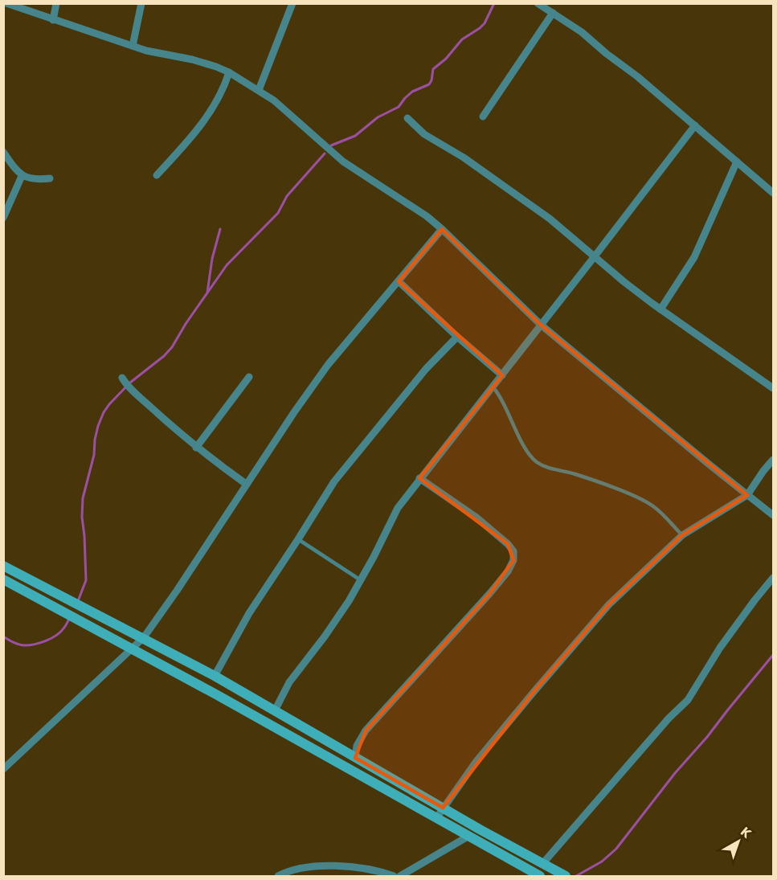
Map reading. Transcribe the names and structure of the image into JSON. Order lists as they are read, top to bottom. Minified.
{"north":"top right"}
